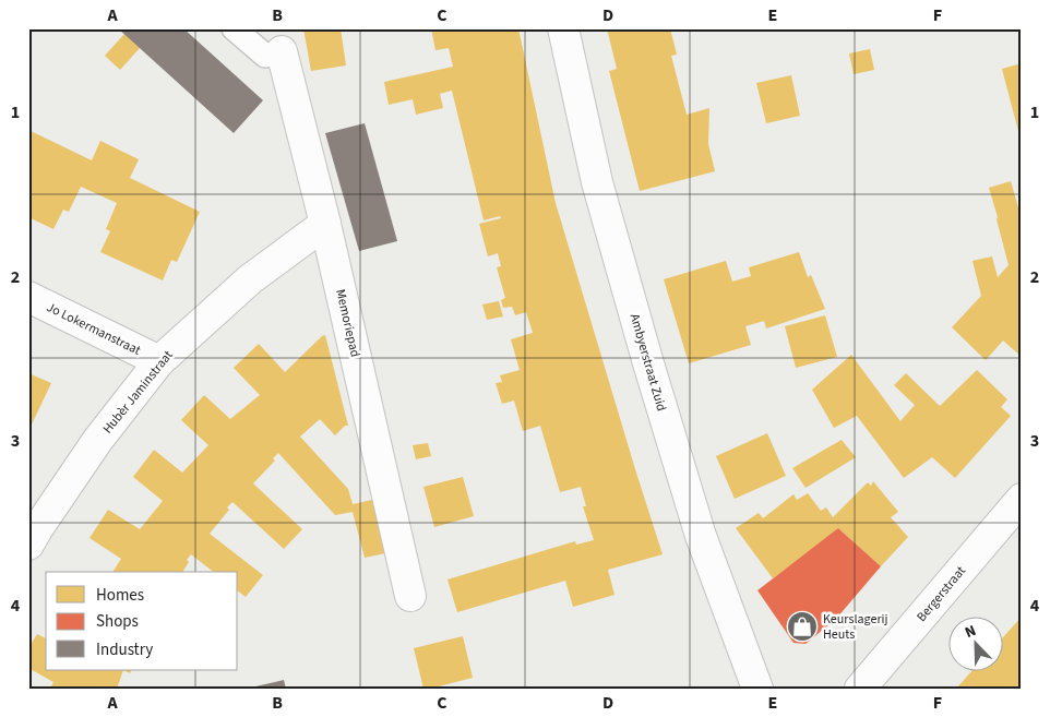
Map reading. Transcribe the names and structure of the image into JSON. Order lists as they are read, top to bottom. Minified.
{"streets":{"street":["Memoriepad","Jo Lokermanstraat","Ambyerstraat Zuid","Hubèr Jaminstraat","Bergerstraat"]},"crossings":[["Memoriepad","Hubèr Jaminstraat"],["Jo Lokermanstraat","Hubèr Jaminstraat"]],"places":{"shop":["Keurslagerij Heuts"]},"legend":["Homes","Shops","Industry"],"north":"top left","grid":{"columns":["A","B","C","D","E","F"],"rows":["1","2","3","4"]}}
